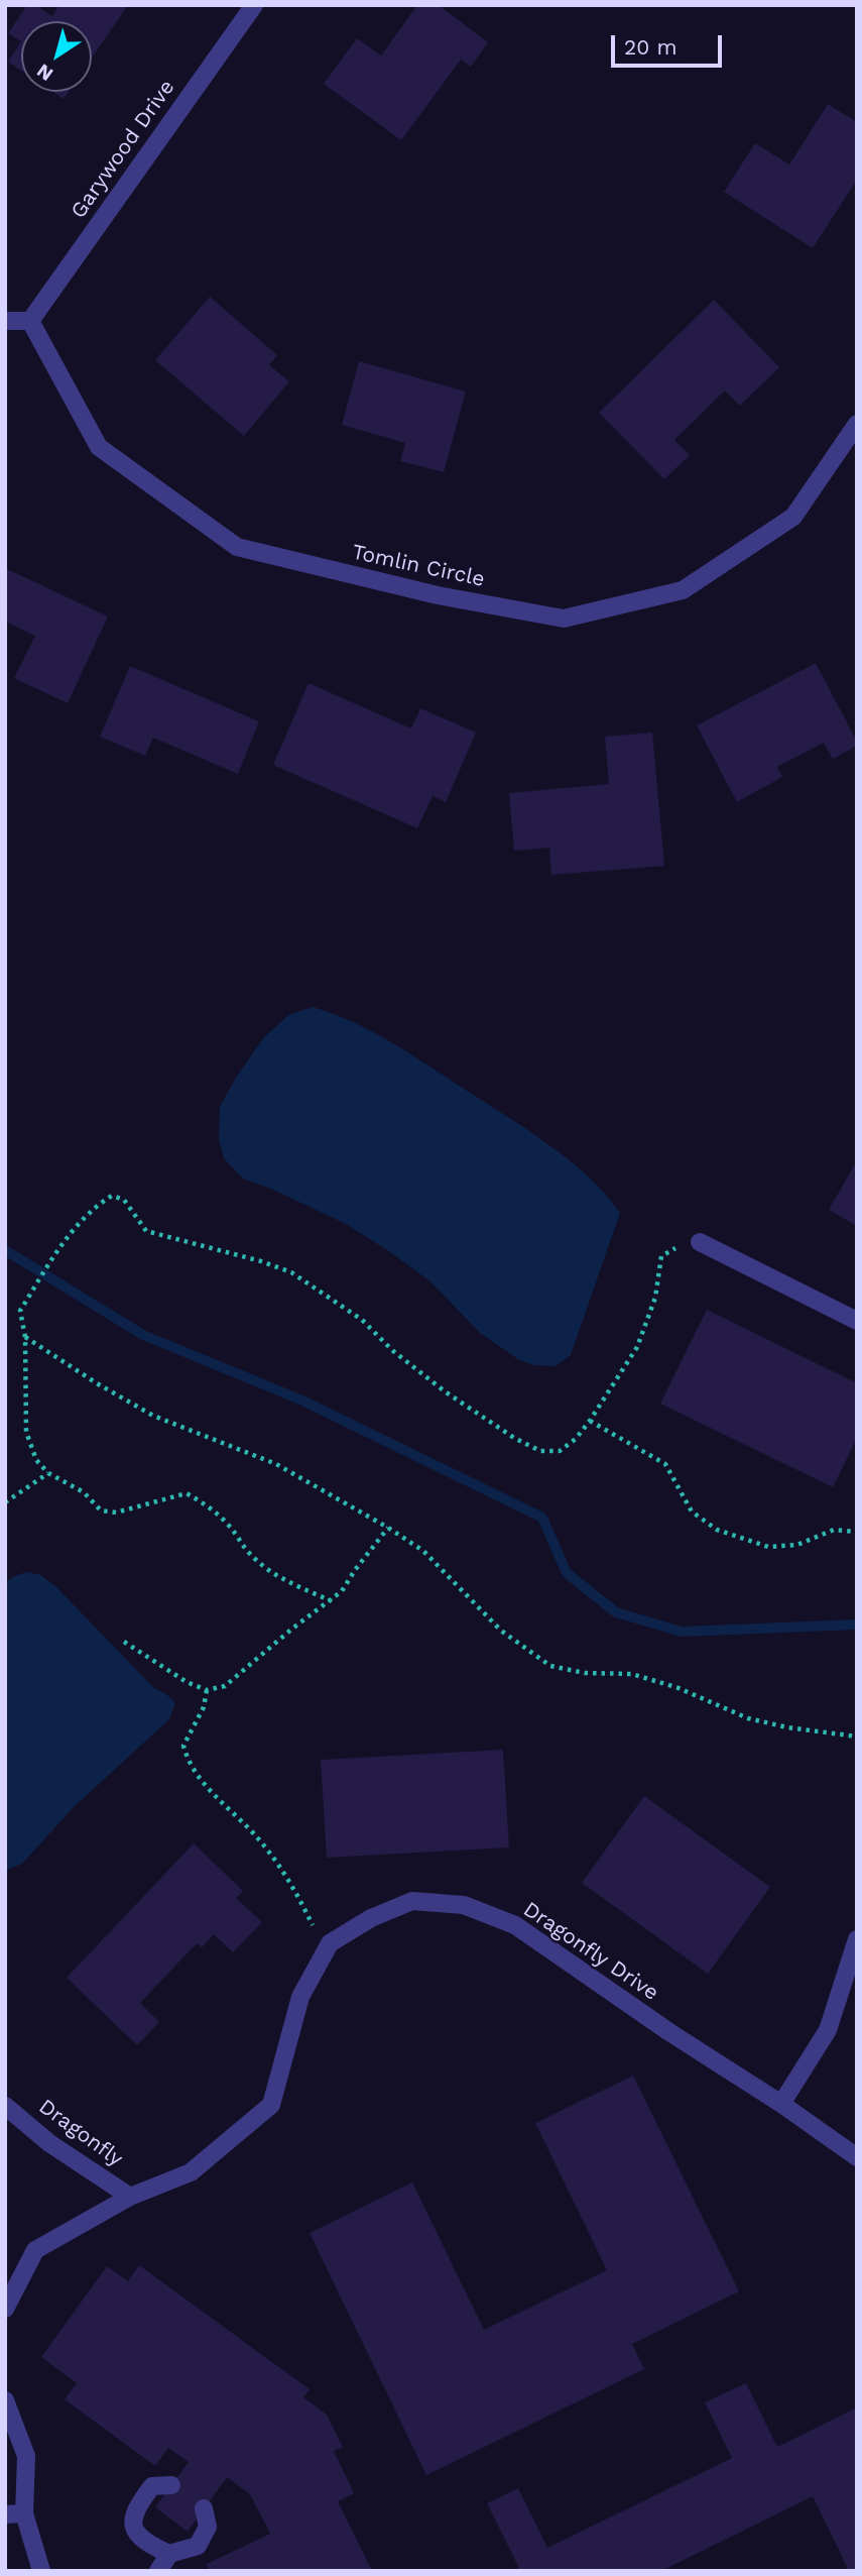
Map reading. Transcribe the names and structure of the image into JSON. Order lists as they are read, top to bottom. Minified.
{"streets":{"street":["Garywood Drive","Tomlin Circle","Dragonfly Drive","Dragonfly"]},"crossings":[["Garywood Drive","Tomlin Circle"]],"scale_bar":"20 m","north":"bottom left"}
